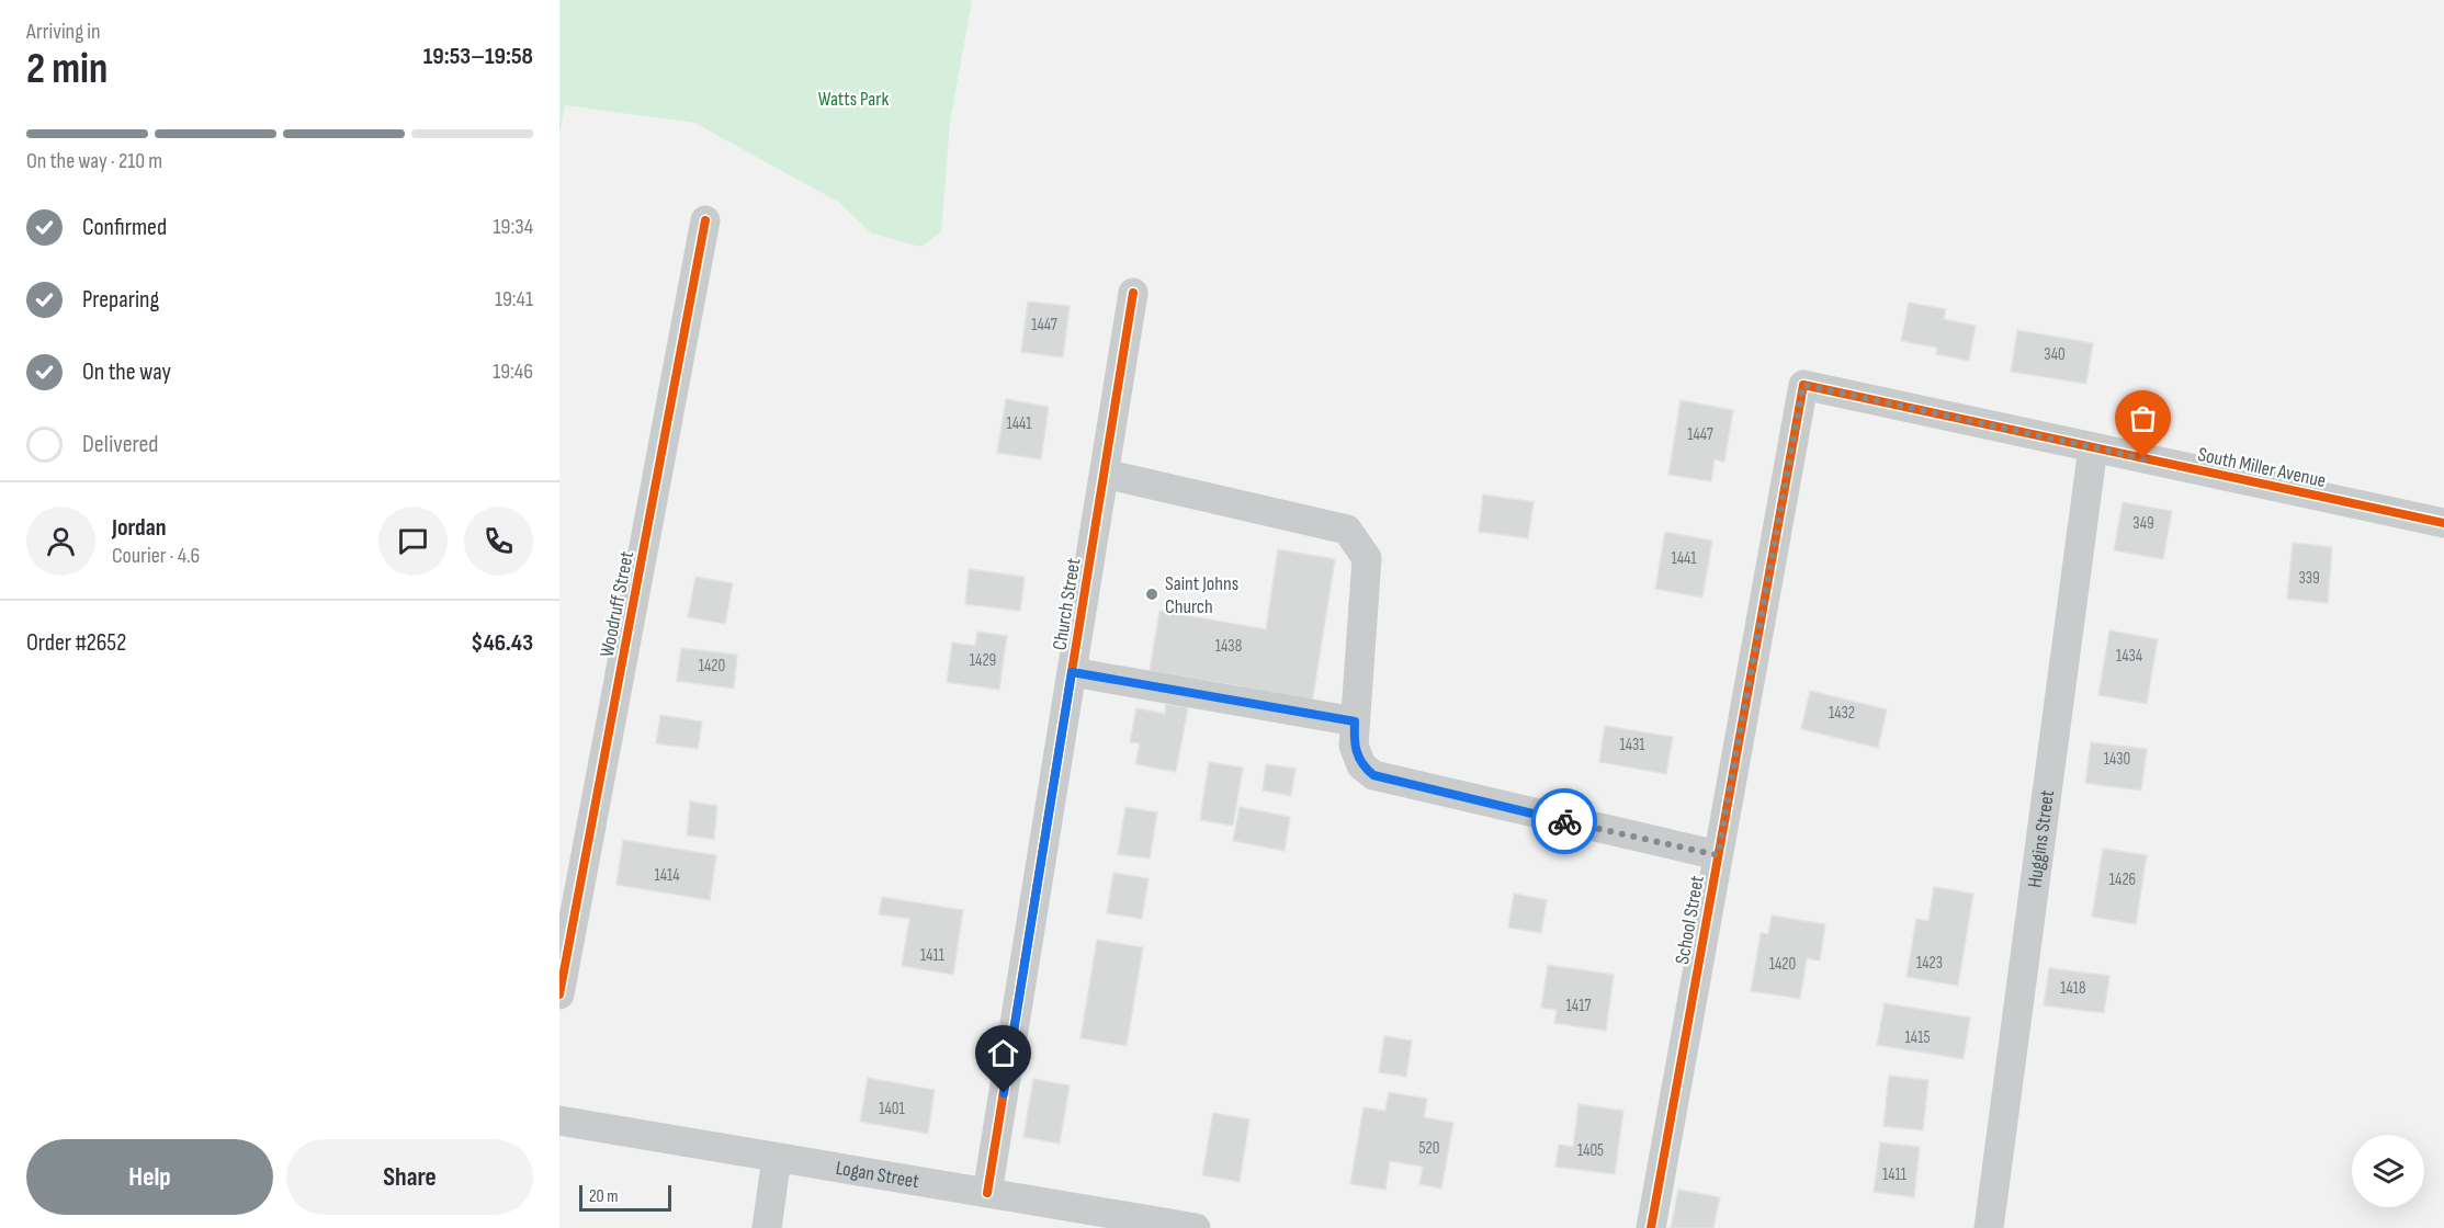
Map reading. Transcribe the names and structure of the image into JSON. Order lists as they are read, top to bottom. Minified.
{"streets":{"street":["South Miller Avenue","Woodruff Street","Church Street","Huggins Street","School Street","Logan Street"]},"crossings":[["South Miller Avenue","Huggins Street"],["South Miller Avenue","School Street"],["Church Street","Logan Street"]],"parks":["Watts Park"],"places":["Saint Johns Church"],"house_numbers":["1447","340","1441","1447","349","1441","339","1438","1434","1429","1420","1432","1431","1430","1414","1426","1411","1423","1420","1418","1417","1415","1401","520","1405","1411"],"scale_bar":"20 m","page":{"heading":["2 min","Arriving in","19:53–19:58"],"panel":["Jordan","Courier · 4.6","Order #2652","$46.43"],"bar":"On the way · 210 m","list":[["Confirmed","19:34"],["Preparing","19:41"],["On the way","19:46"],"Delivered"],"buttons":["Help","Share"],"scale":"20 m"}}
